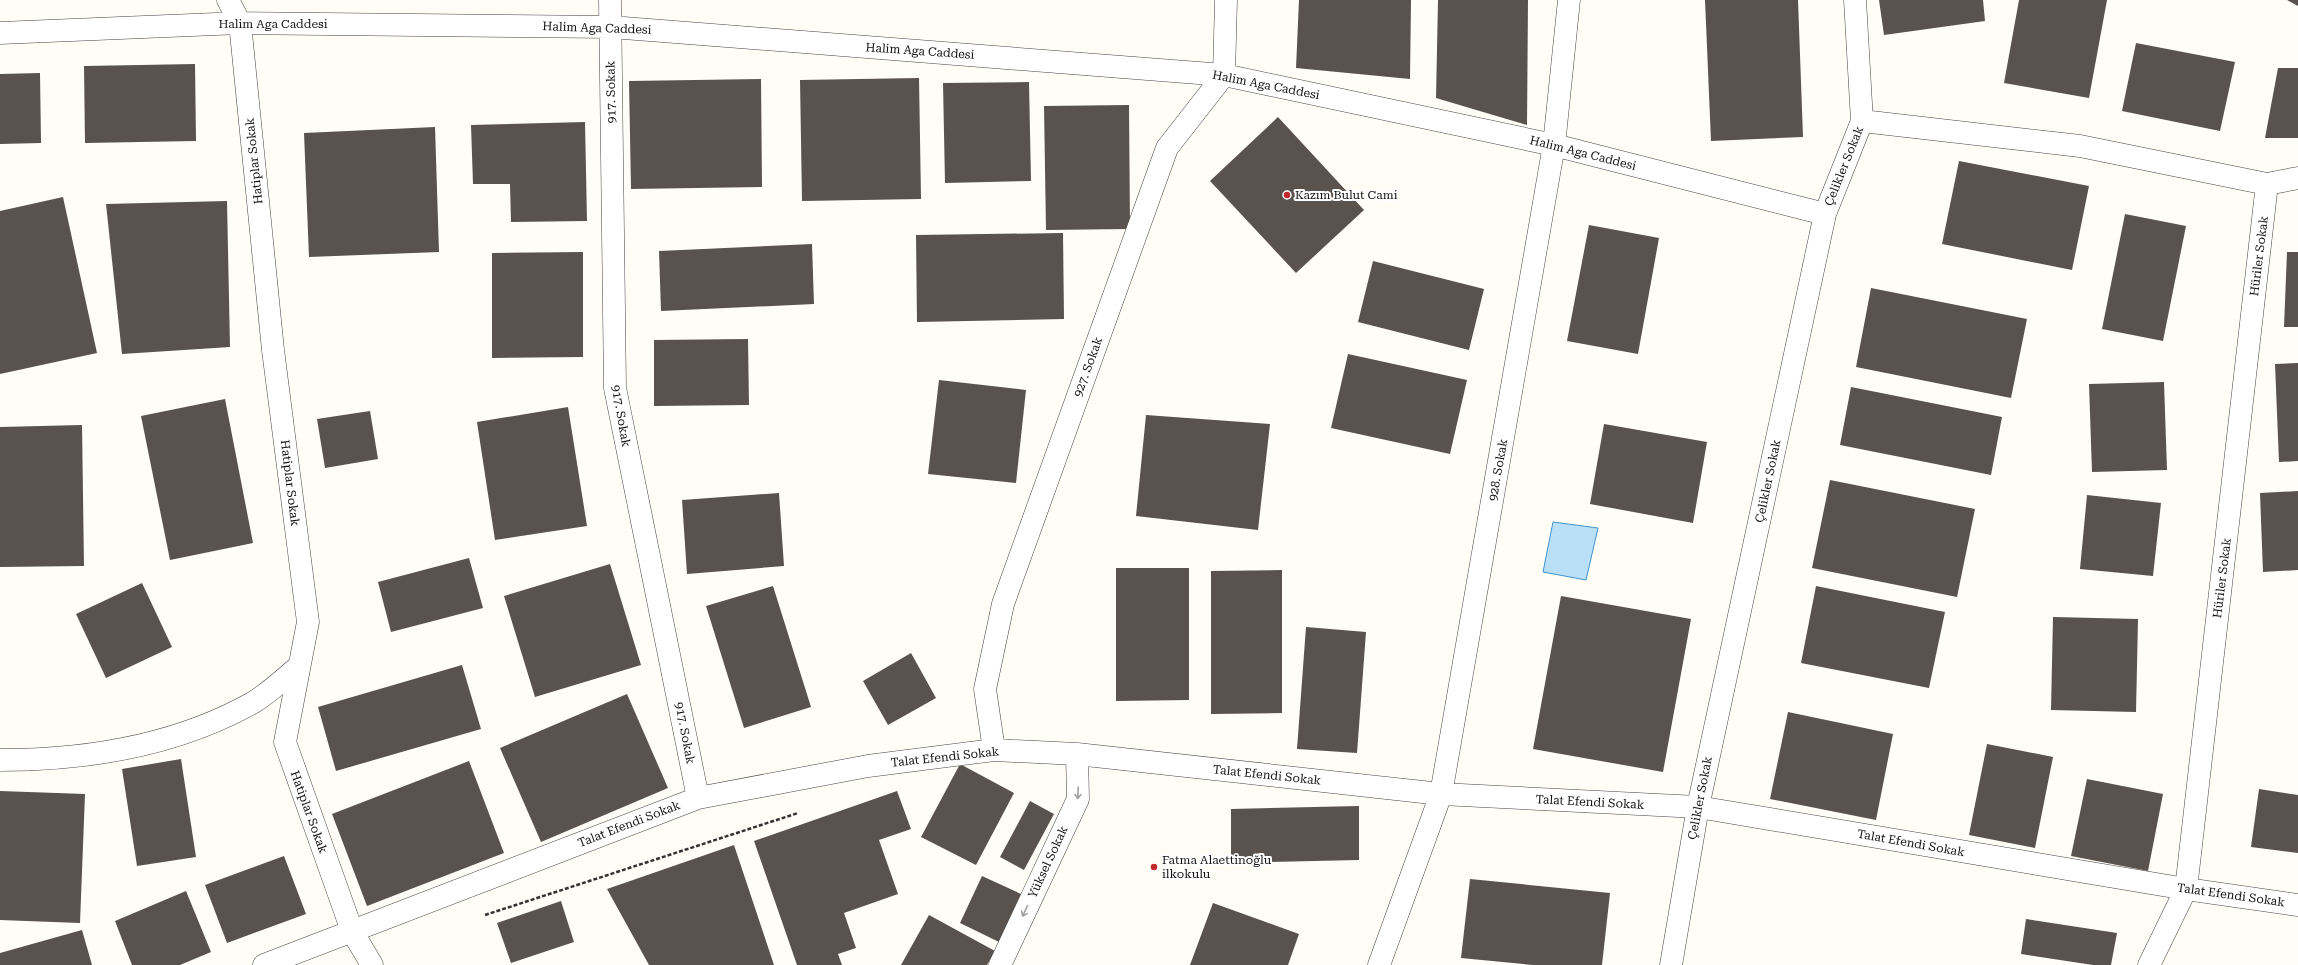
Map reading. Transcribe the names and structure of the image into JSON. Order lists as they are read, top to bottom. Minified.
{"streets":{"street":["Halim Aga Caddesi","917. Sokak","Hatiplar Sokak","Çelikler Sokak","Hüriler Sokak","927. Sokak","928. Sokak","Talat Efendi Sokak","Yüksel Sokak"]},"crossings":[["Halim Aga Caddesi","917. Sokak"],["Halim Aga Caddesi","Hatiplar Sokak"],["Halim Aga Caddesi","Çelikler Sokak"],["Halim Aga Caddesi","927. Sokak"],["Halim Aga Caddesi","928. Sokak"],["917. Sokak","Talat Efendi Sokak"],["Hatiplar Sokak","Talat Efendi Sokak"],["Çelikler Sokak","Talat Efendi Sokak"],["Hüriler Sokak","Talat Efendi Sokak"],["927. Sokak","Talat Efendi Sokak"],["928. Sokak","Talat Efendi Sokak"],["Talat Efendi Sokak","Yüksel Sokak"]],"one_way":["Yüksel Sokak"],"places":["Kazım Bulut Cami","Fatma Alaettinoğlu ilkokulu"]}
